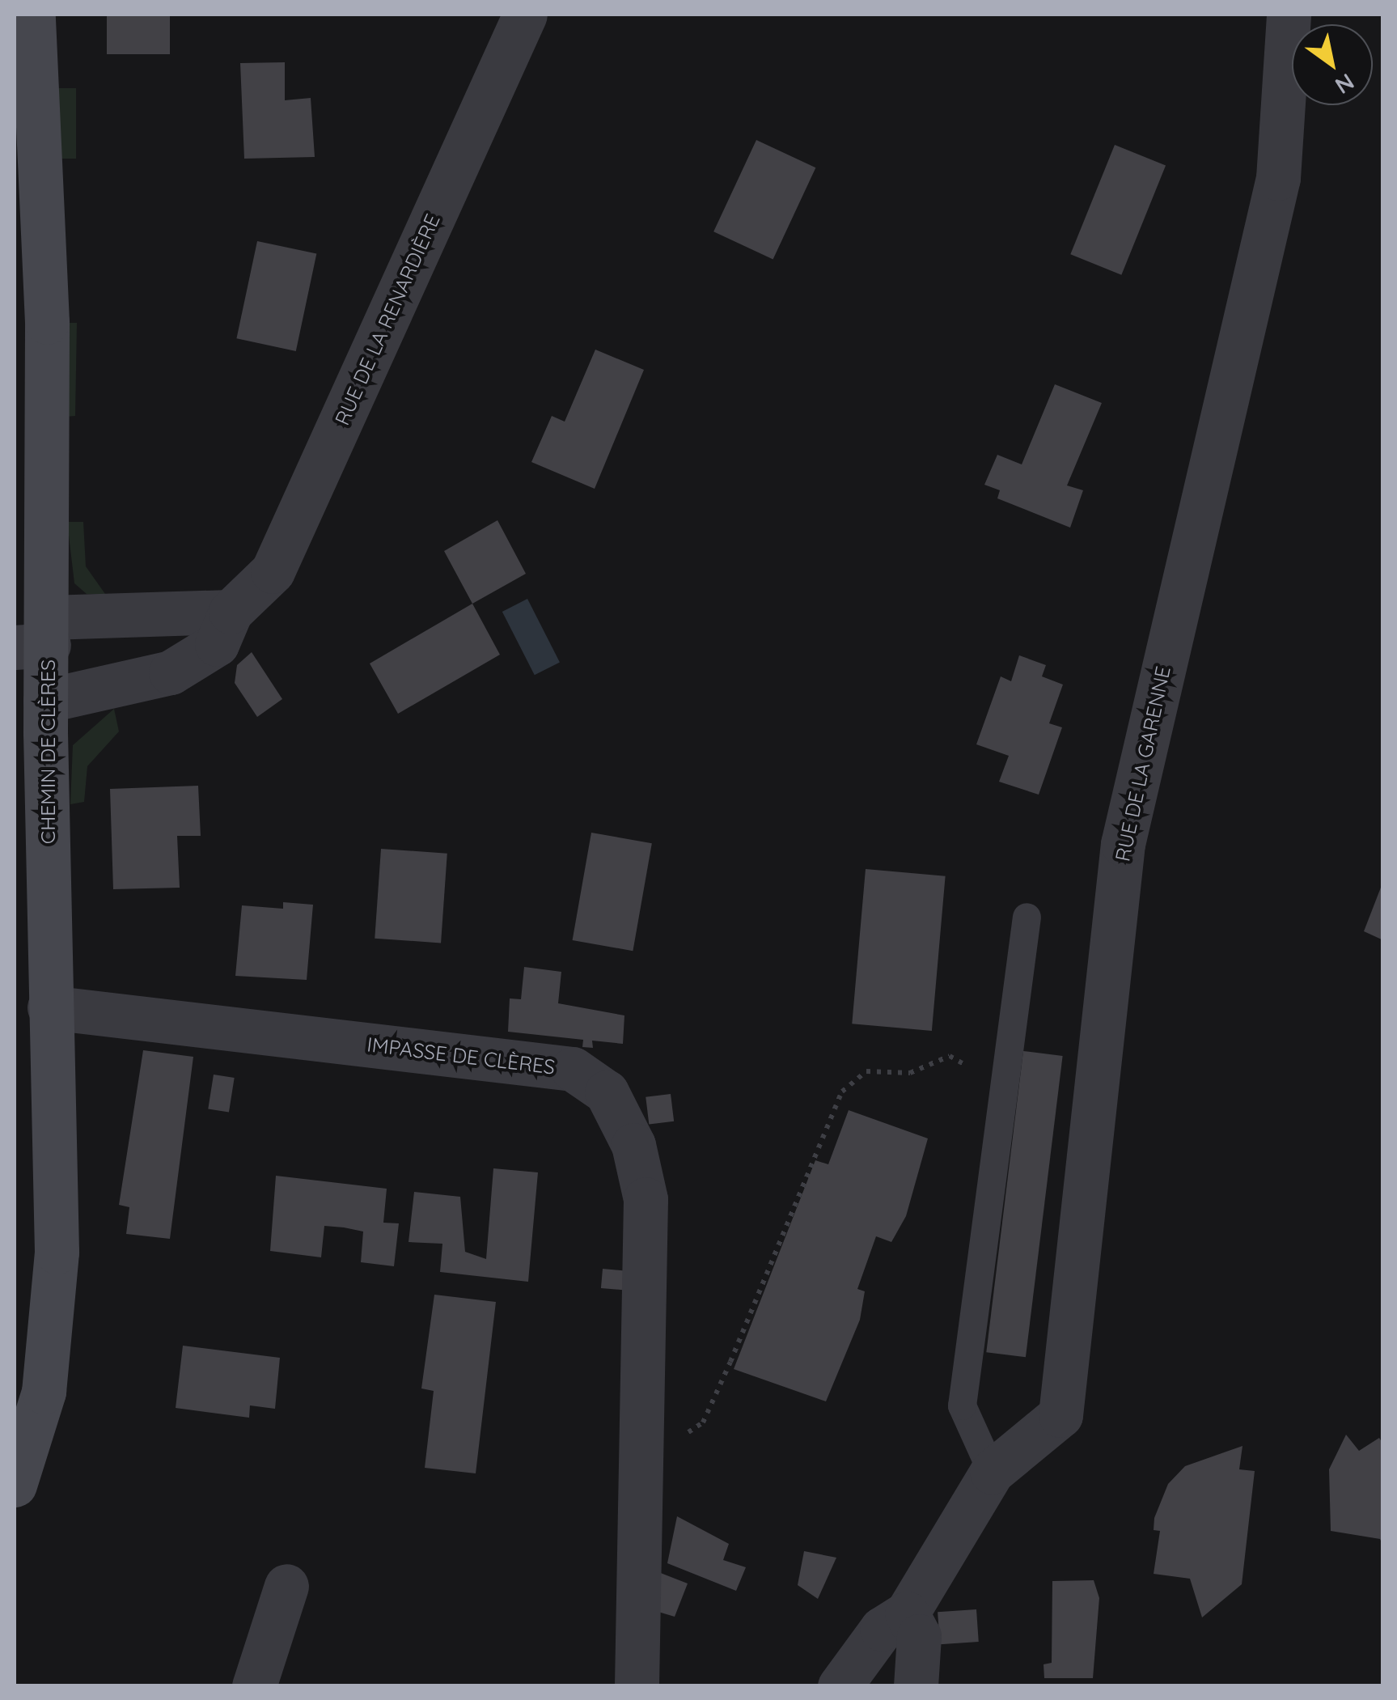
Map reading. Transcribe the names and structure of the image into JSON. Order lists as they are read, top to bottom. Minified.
{"streets":{"street":["RUE DE LA RENARDIÈRE","CHEMIN DE CLÈRES","RUE DE LA GARENNE","IMPASSE DE CLÈRES"]},"crossings":[["RUE DE LA RENARDIÈRE","CHEMIN DE CLÈRES"],["CHEMIN DE CLÈRES","IMPASSE DE CLÈRES"]],"north":"bottom right"}
